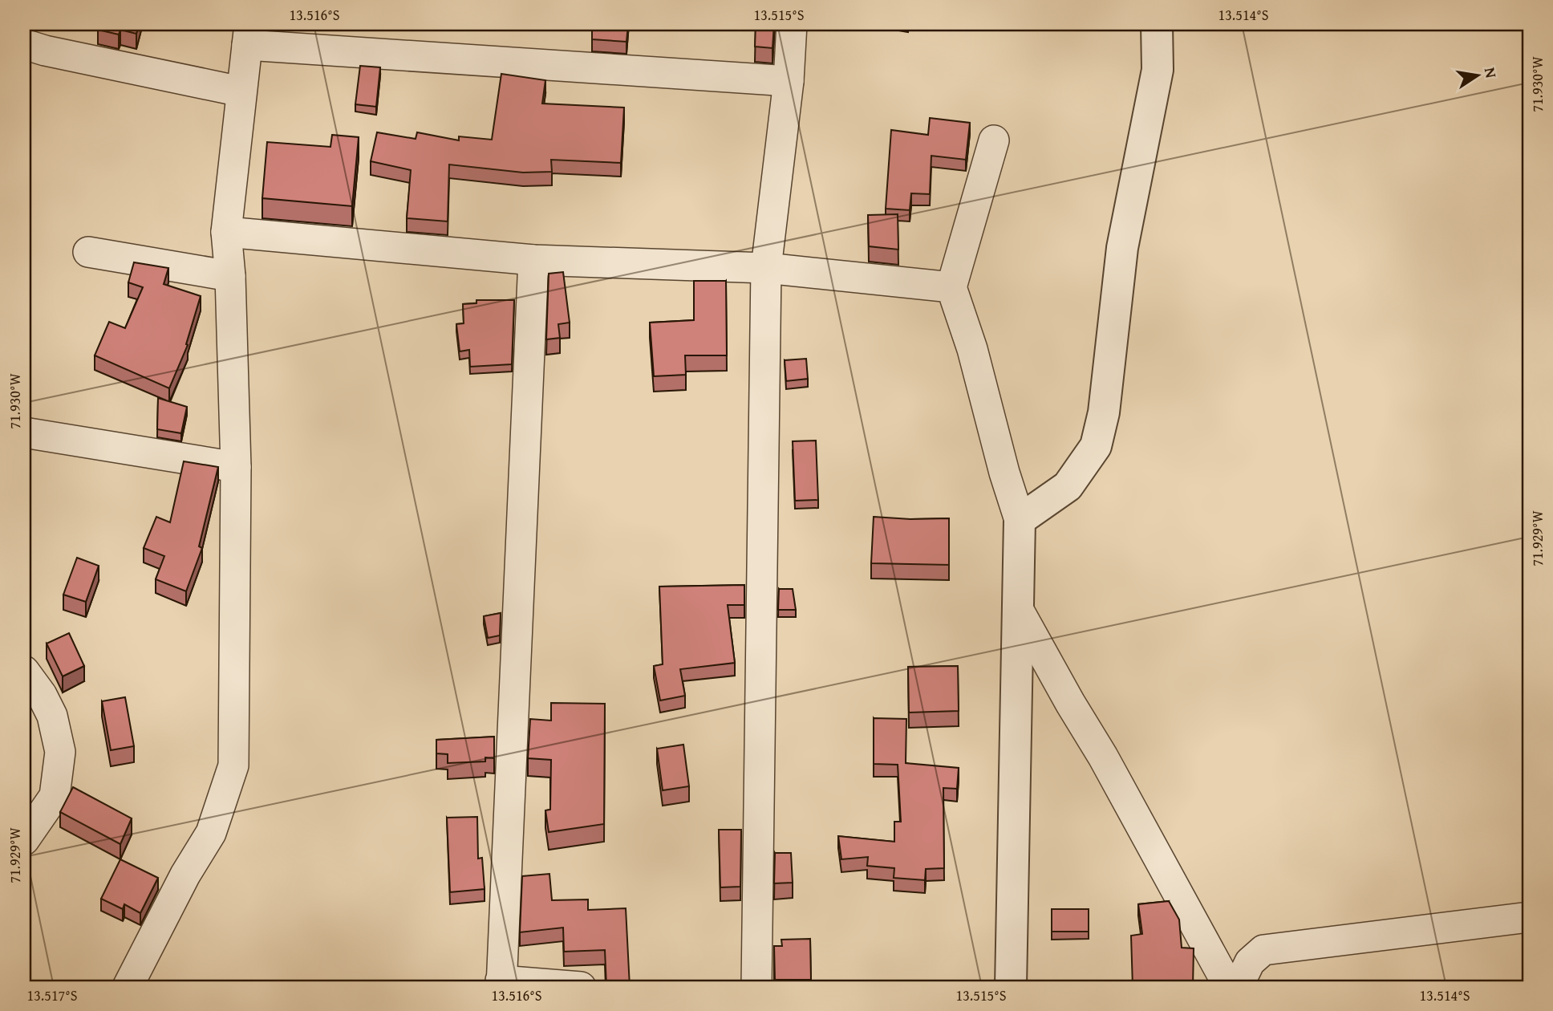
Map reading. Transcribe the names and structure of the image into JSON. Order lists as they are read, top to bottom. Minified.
{"north":"right","coordinates":["13.516°S","13.515°S","13.514°S","71.930°W","71.929°W","13.517°S"]}
